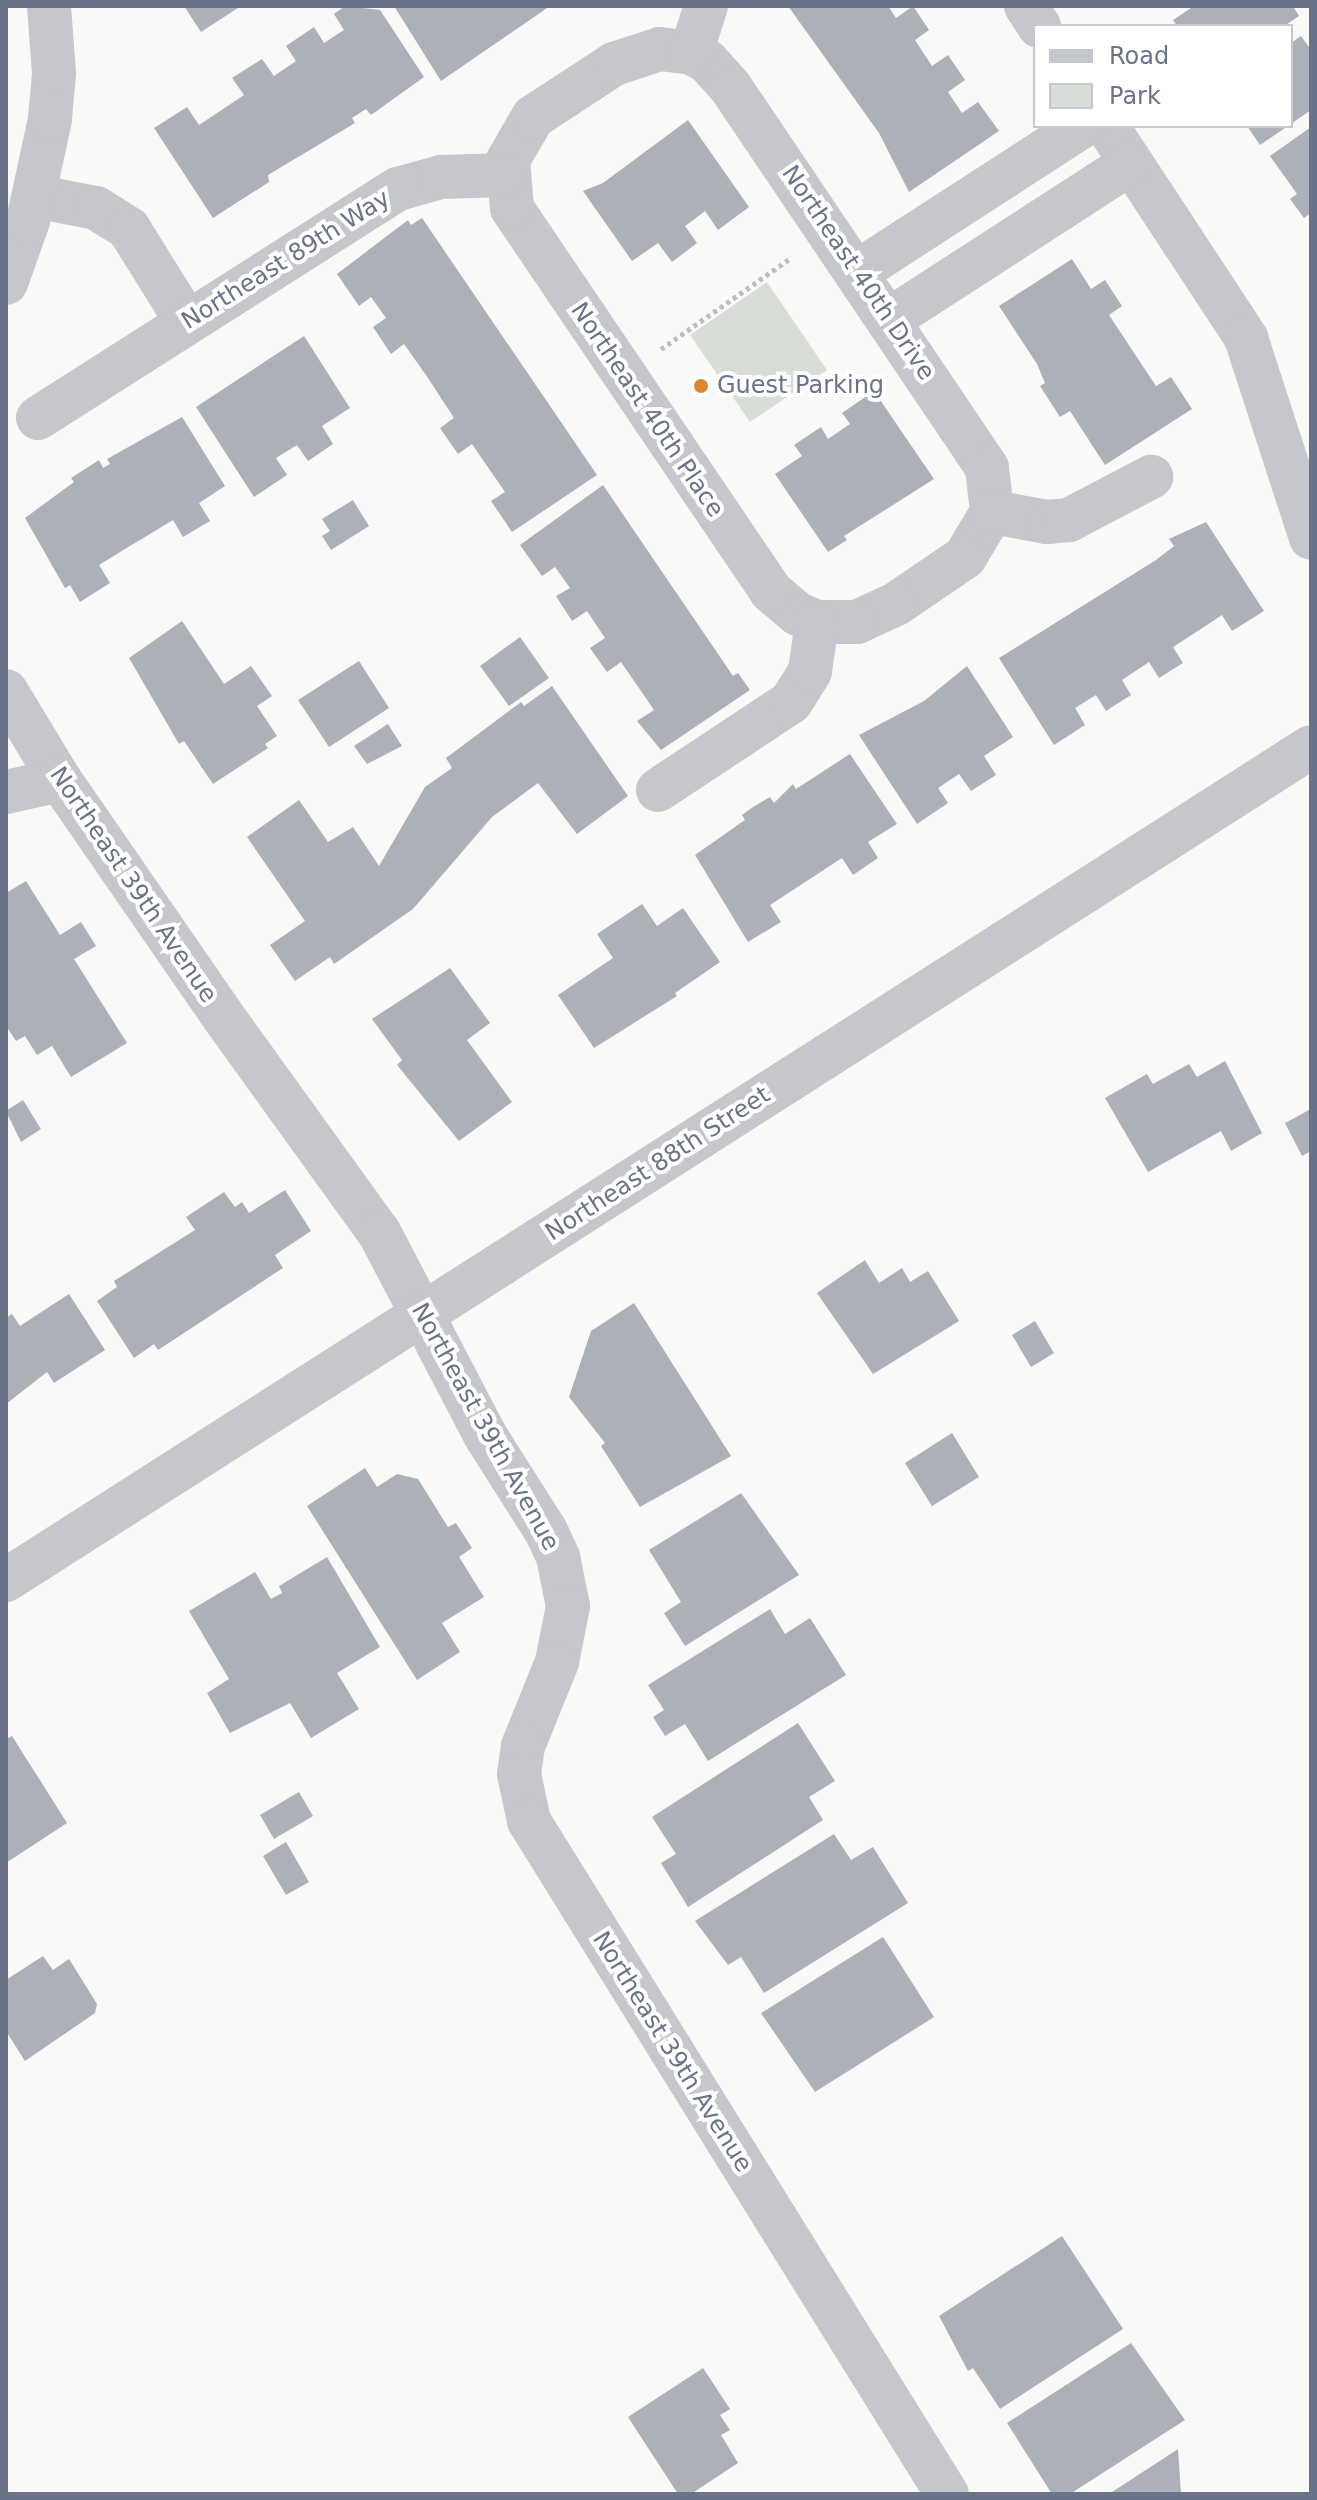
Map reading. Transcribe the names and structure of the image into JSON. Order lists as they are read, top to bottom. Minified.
{"streets":{"street":["Northeast 89th Way","Northeast 40th Drive","Northeast 40th Place","Northeast 39th Avenue","Northeast 88th Street"]},"crossings":[["Northeast 89th Way","Northeast 40th Place"],["Northeast 39th Avenue","Northeast 88th Street"]],"places":["Guest Parking"],"legend":["Road","Park"]}
